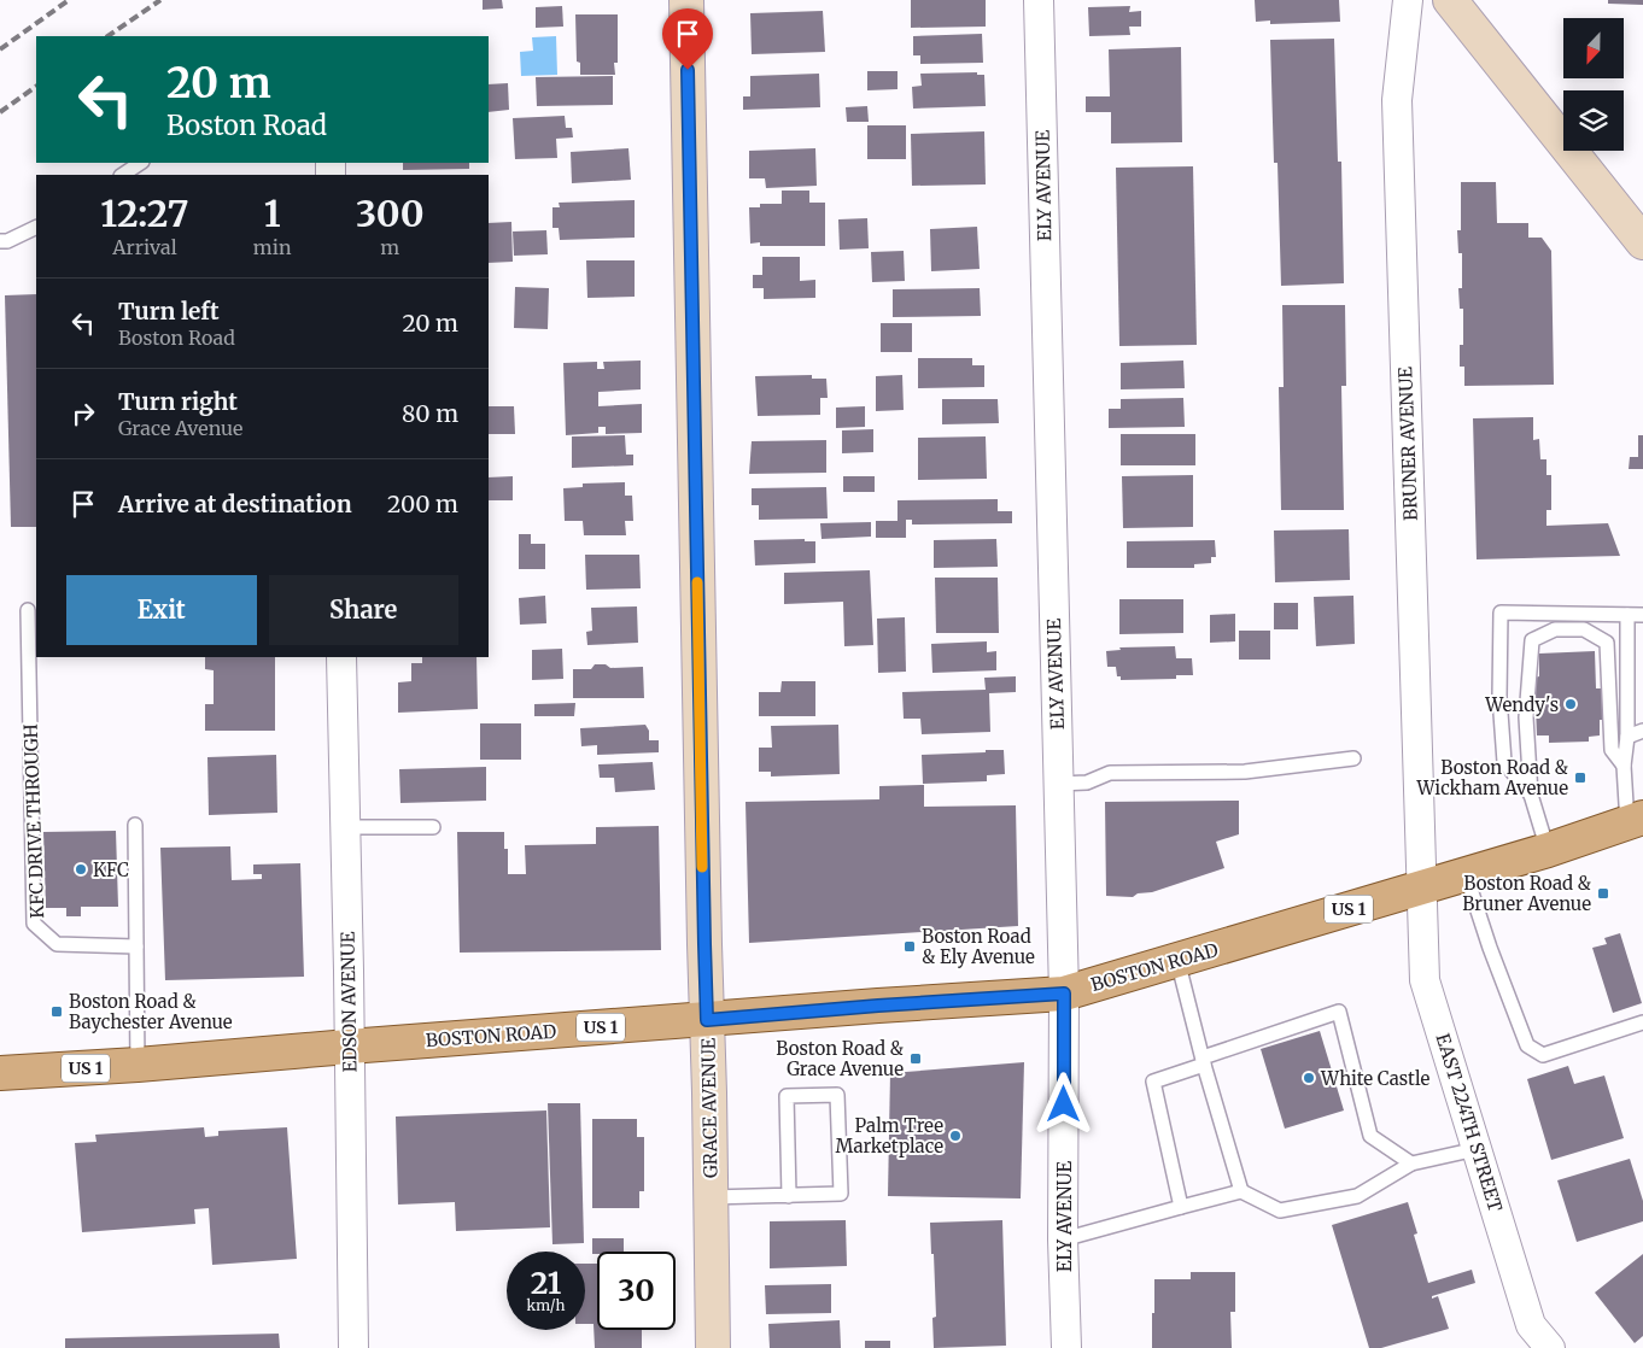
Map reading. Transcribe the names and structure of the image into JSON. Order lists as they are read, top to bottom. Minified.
{"streets":{"main road":["US 1","BOSTON ROAD"],"street":["ELY AVENUE","BRUNER AVENUE","EDSON AVENUE","GRACE AVENUE","EAST 224TH STREET"],"lane":["KFC DRIVE THROUGH"]},"crossings":[["ELY AVENUE","BOSTON ROAD"],["BRUNER AVENUE","BOSTON ROAD"],["BRUNER AVENUE","EAST 224TH STREET"],["BOSTON ROAD","EDSON AVENUE"],["BOSTON ROAD","GRACE AVENUE"],["BOSTON ROAD","EAST 224TH STREET"]],"places":{"other":["Wendy's","KFC","White Castle","Palm Tree Marketplace"],"transit":["Boston Road & Wickham Avenue","Boston Road & Bruner Avenue","Boston Road & Ely Avenue","Boston Road & Baychester Avenue","Boston Road & Grace Avenue"]},"north":"bottom","page":{"turn":["20 m","Boston Road"],"eta":["12:27","Arrival","1","min","300","m"],"list":[{"name":"Turn left","note":"Boston Road","value":"20 m"},{"name":"Turn right","note":"Grace Avenue","value":"80 m"},{"name":"Arrive at destination","value":"200 m"}],"buttons":["Exit","Share"],"speed":"21 km/h","limit":"30"}}
